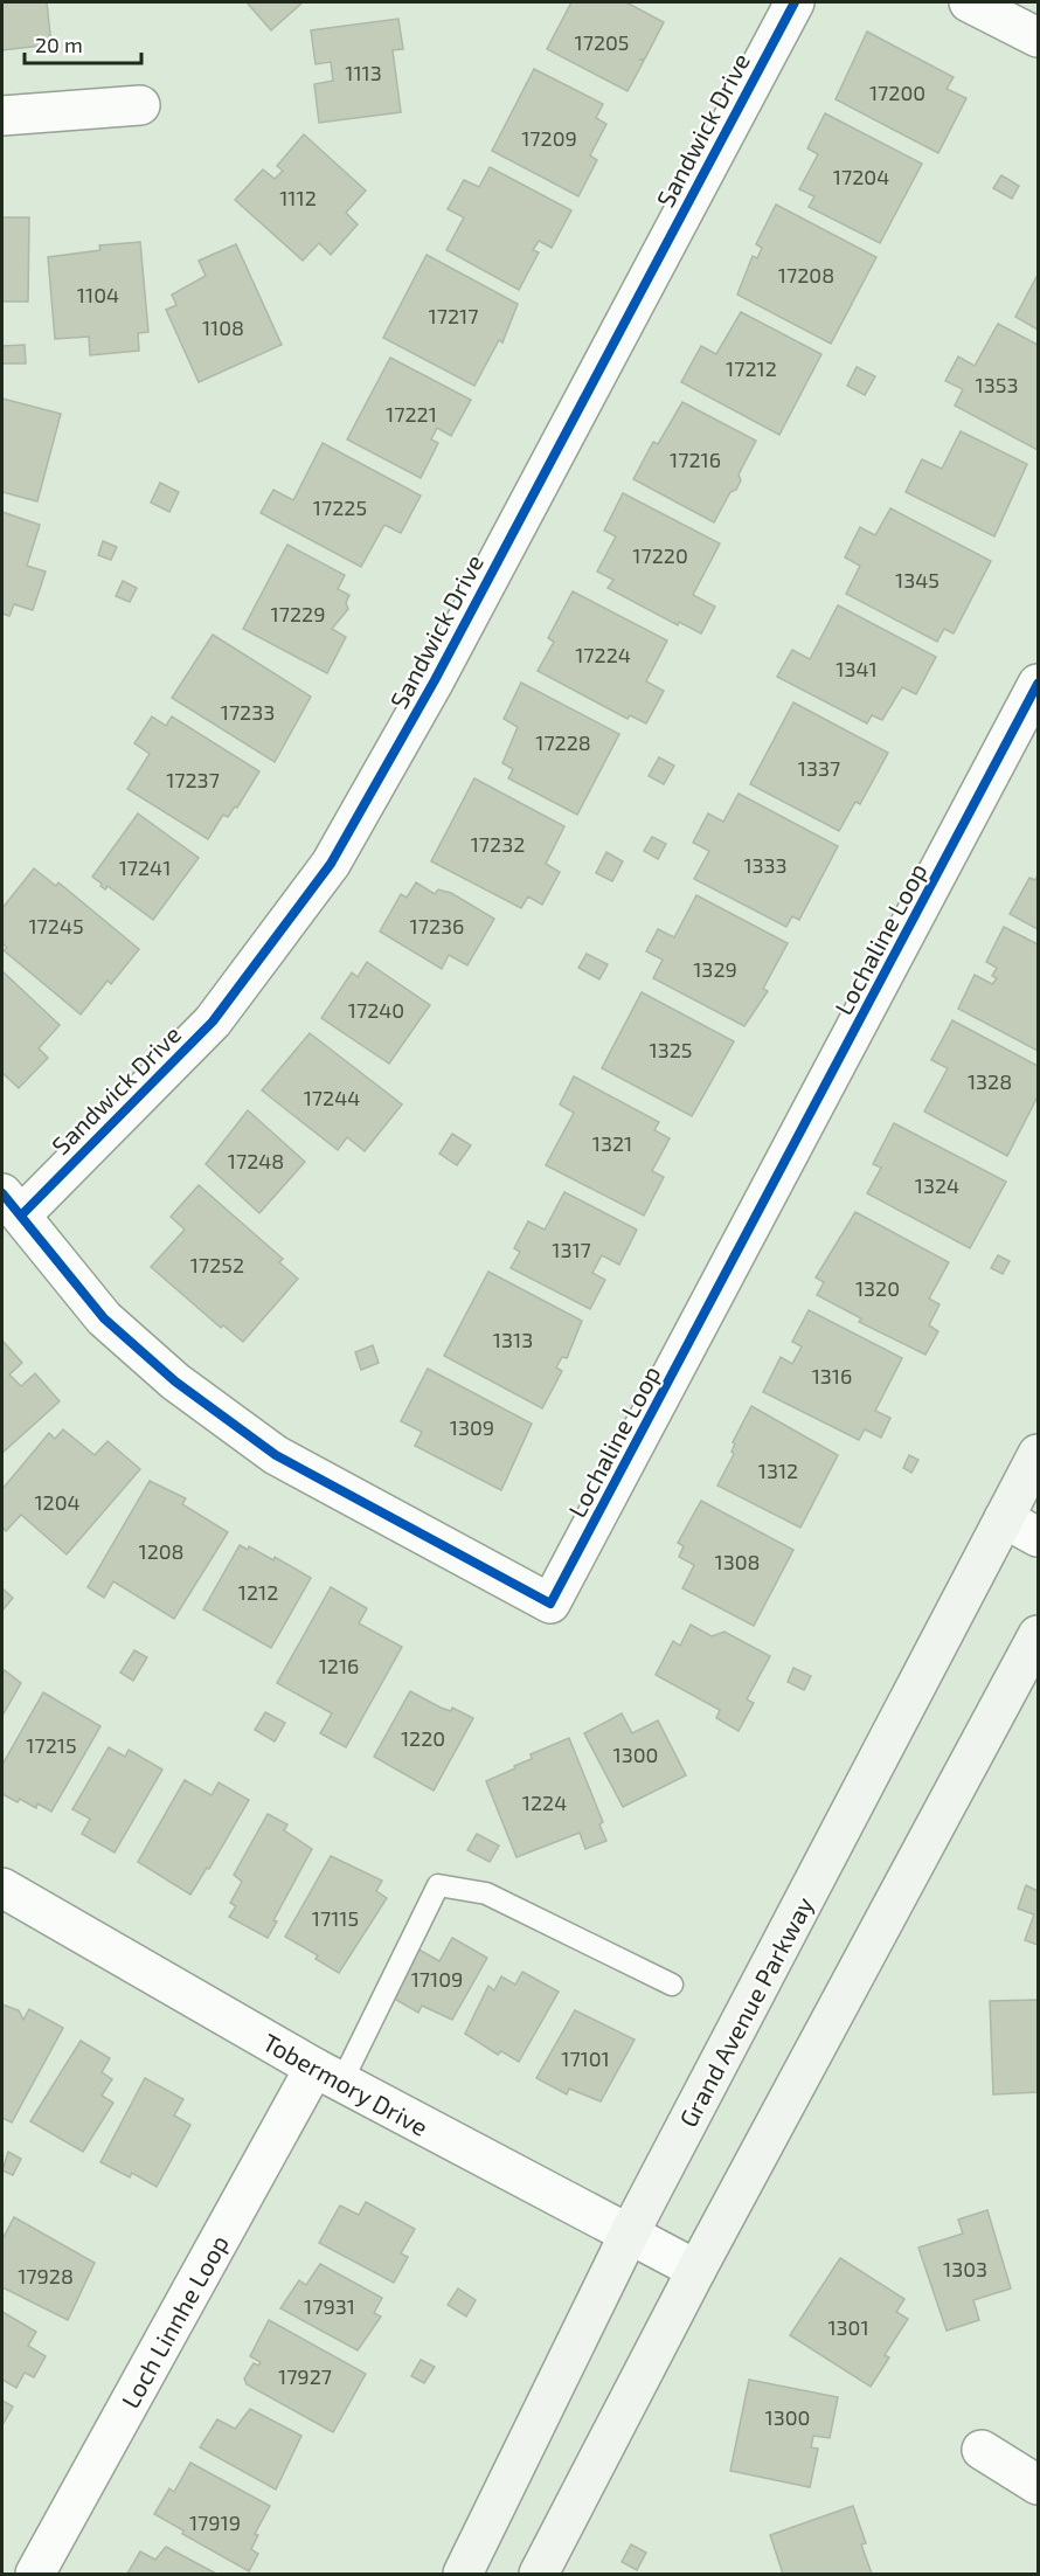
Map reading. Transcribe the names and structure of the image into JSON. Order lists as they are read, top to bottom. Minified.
{"streets":{"main road":["Grand Avenue Parkway"],"street":["Sandwick Drive","Lochaline Loop","Tobermory Drive","Loch Linnhe Loop"]},"crossings":[["Sandwick Drive","Lochaline Loop"],["Grand Avenue Parkway","Tobermory Drive"],["Tobermory Drive","Loch Linnhe Loop"]],"house_numbers":["17205","1113","17200","17209","17204","1112","17208","1104","17217","1108","17212","1353","17221","17216","17225","17220","1345","17229","17224","1341","17233","17228","1337","17237","17232","1333","17241","17245","17236","1329","17240","1325","1328","17244","1321","17248","1324","1317","17252","1320","1313","1316","1309","1312","1204","1208","1308","1212","1216","1220","17215","1300","1224","17115","17109","17101","1303","17928","17931","1301","17927","1300","17919"],"scale_bar":"20 m"}
